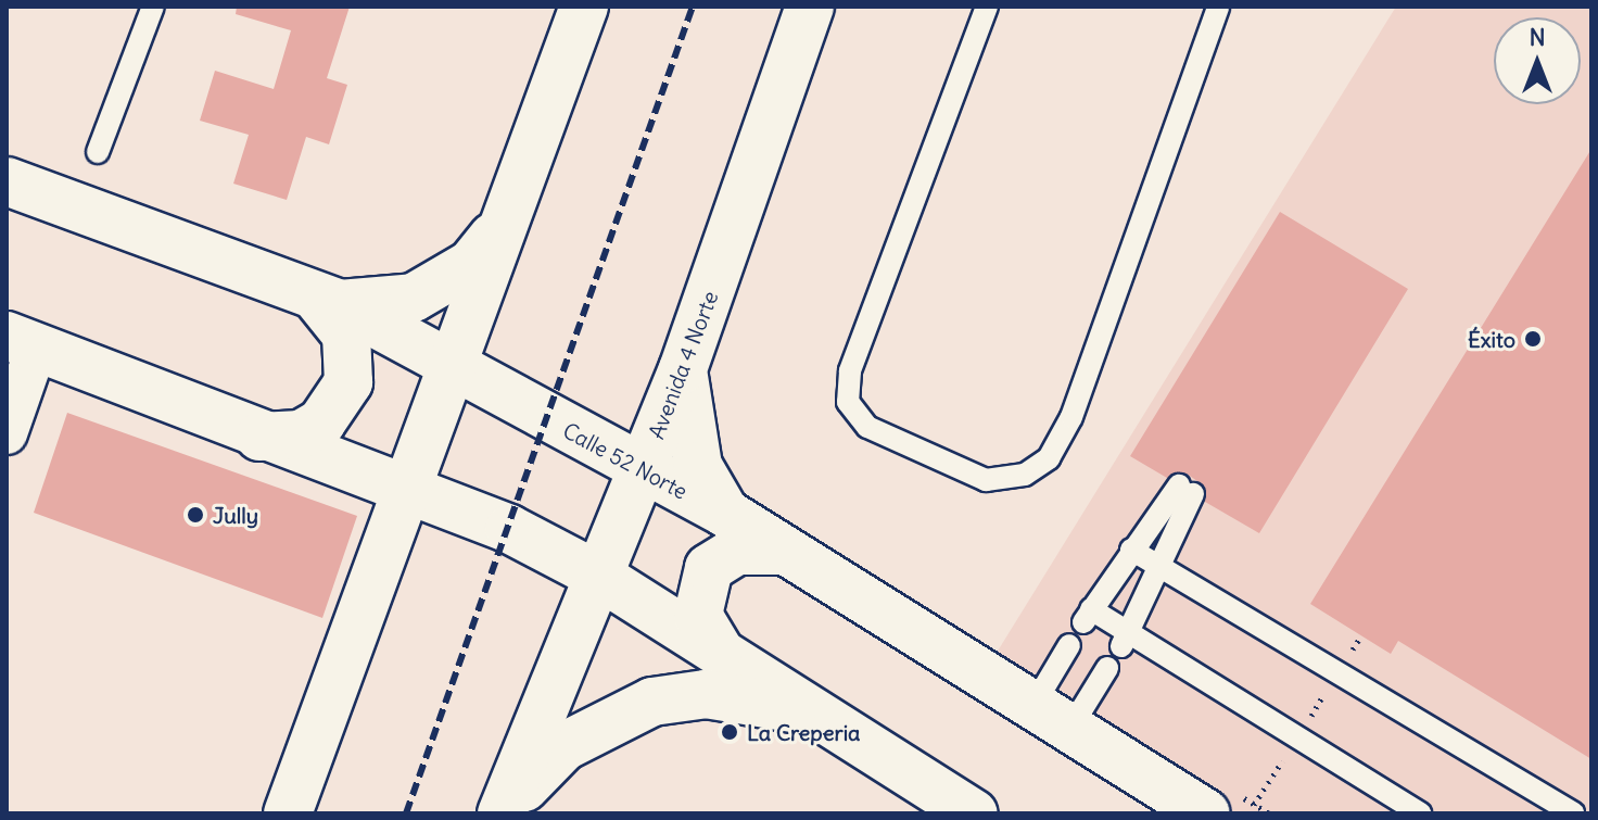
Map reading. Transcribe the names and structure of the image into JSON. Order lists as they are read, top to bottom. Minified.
{"streets":{"main road":["Avenida 4 Norte","Calle 52 Norte"]},"crossings":[["Avenida 4 Norte","Calle 52 Norte"]],"places":["Éxito","Jully","La Creperia"],"north":"top"}
